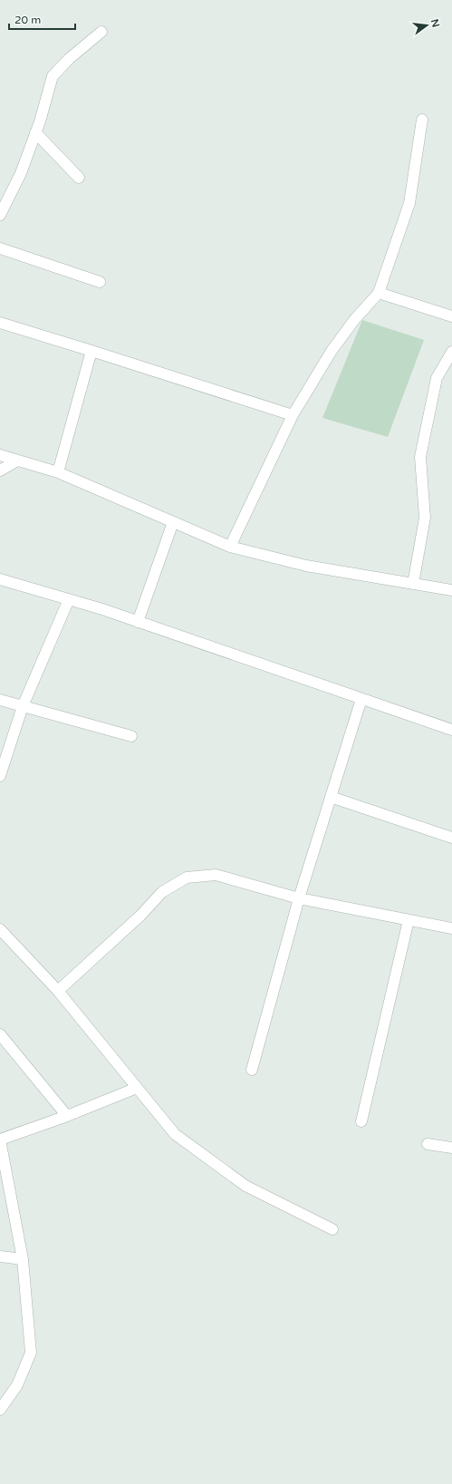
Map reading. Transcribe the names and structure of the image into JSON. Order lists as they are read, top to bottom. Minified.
{"scale_bar":"20 m","north":"right"}
